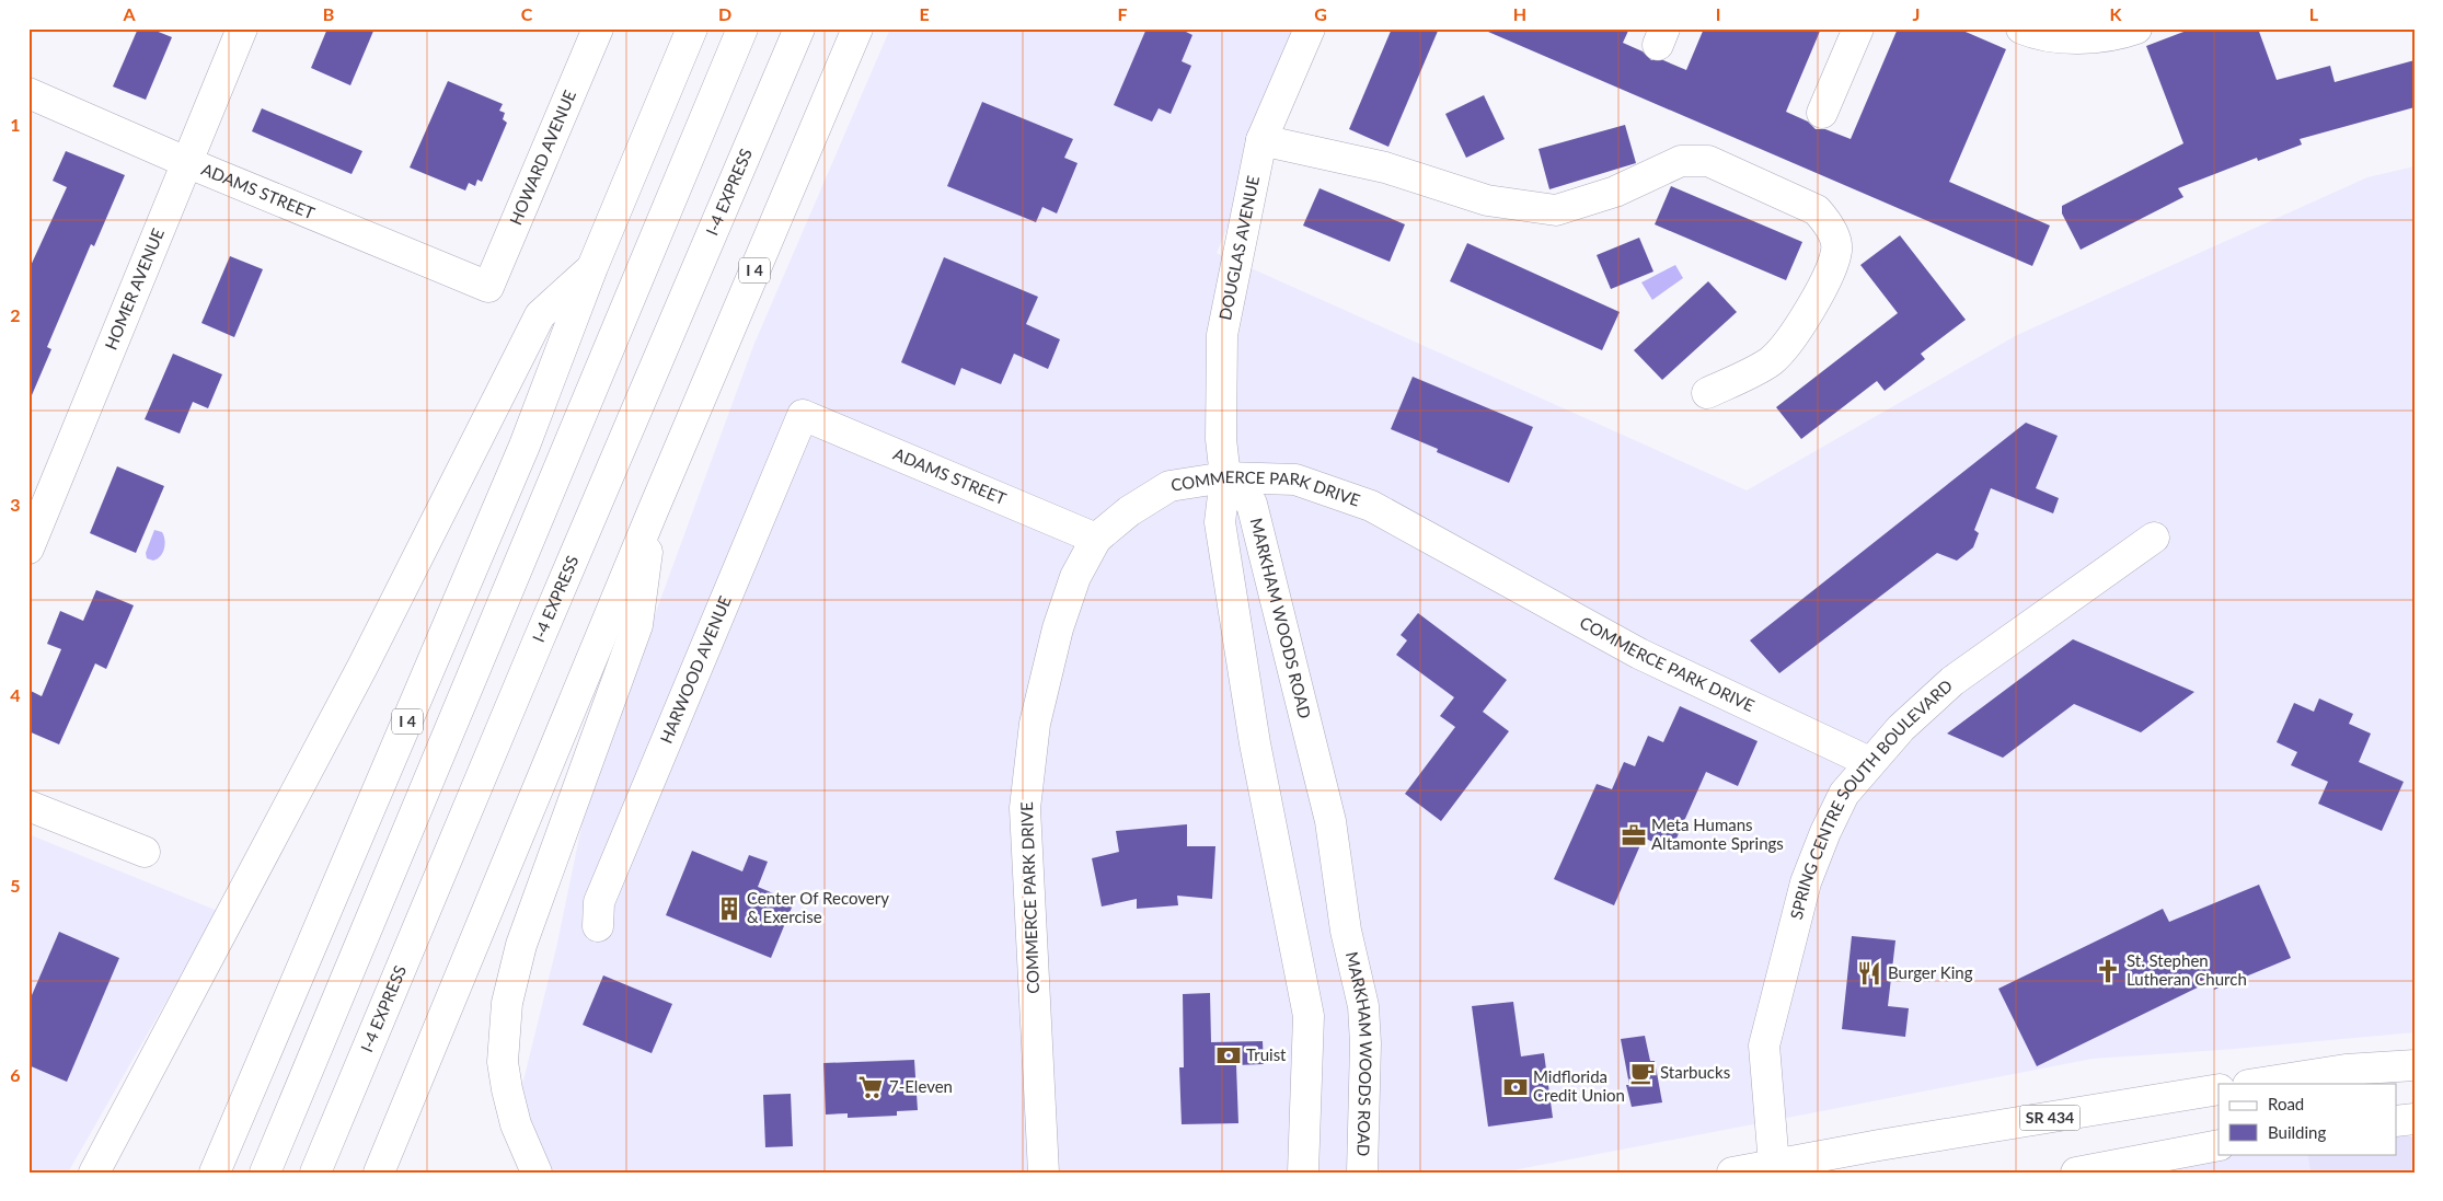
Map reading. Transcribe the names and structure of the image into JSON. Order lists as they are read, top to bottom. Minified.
{"streets":{"main road":["HOWARD AVENUE","ADAMS STREET","I-4 EXPRESS","DOUGLAS AVENUE","I 4","HOMER AVENUE","COMMERCE PARK DRIVE","MARKHAM WOODS ROAD","HARWOOD AVENUE","SPRING CENTRE SOUTH BOULEVARD","SR 434"]},"crossings":[["HOWARD AVENUE","ADAMS STREET"],["ADAMS STREET","HOMER AVENUE"],["ADAMS STREET","COMMERCE PARK DRIVE"],["ADAMS STREET","HARWOOD AVENUE"],["DOUGLAS AVENUE","COMMERCE PARK DRIVE"],["DOUGLAS AVENUE","MARKHAM WOODS ROAD"],["COMMERCE PARK DRIVE","MARKHAM WOODS ROAD"],["COMMERCE PARK DRIVE","SPRING CENTRE SOUTH BOULEVARD"],["SPRING CENTRE SOUTH BOULEVARD","SR 434"]],"places":{"office":["Meta Humans Altamonte Springs"],"building":["Center Of Recovery & Exercise"],"church":["St. Stephen Lutheran Church"],"restaurant":["Burger King"],"bank":["Truist","Midflorida Credit Union"],"cafe":["Starbucks"],"supermarket":["7-Eleven"]},"legend":["Road","Building"],"grid":{"columns":["A","B","C","D","E","F","G","H","I","J","K","L"],"rows":["1","2","3","4","5","6"]}}
